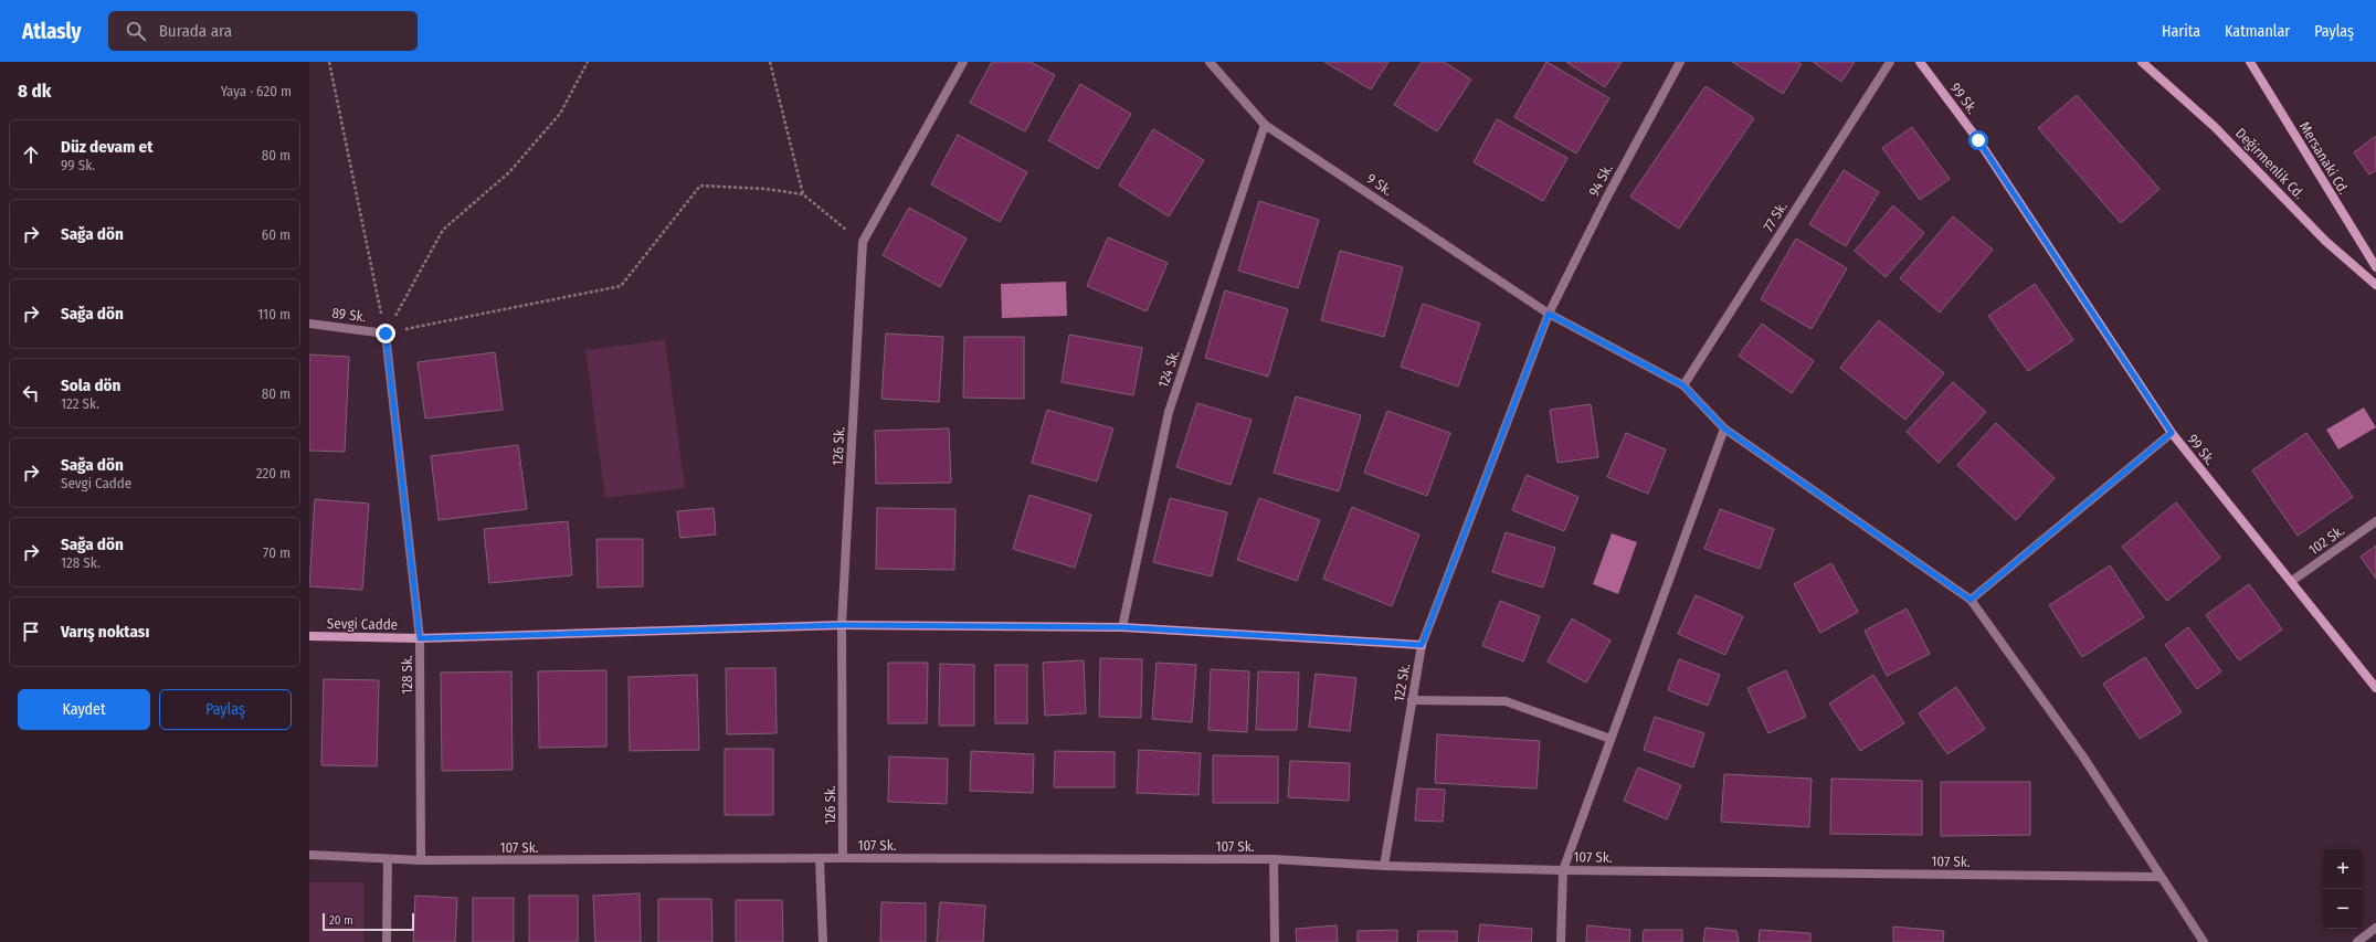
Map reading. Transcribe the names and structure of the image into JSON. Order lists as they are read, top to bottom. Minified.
{"streets":{"street":["99 Sk.","Mersanaki Cd.","Değirmenlik Cd.","94 Sk.","9 Sk.","77 Sk.","89 Sk.","124 Sk.","126 Sk.","102 Sk.","Sevgi Cadde","128 Sk.","122 Sk.","107 Sk."]},"crossings":[["99 Sk.","102 Sk."],["94 Sk.","9 Sk."],["94 Sk.","122 Sk."],["9 Sk.","77 Sk."],["9 Sk.","124 Sk."],["9 Sk.","122 Sk."],["9 Sk.","107 Sk."],["89 Sk.","128 Sk."],["124 Sk.","Sevgi Cadde"],["126 Sk.","Sevgi Cadde"],["126 Sk.","107 Sk."],["Sevgi Cadde","128 Sk."],["Sevgi Cadde","122 Sk."],["128 Sk.","107 Sk."],["122 Sk.","107 Sk."]],"scale_bar":"20 m","page":{"header":"Atlasly","search":"Burada ara","nav":["Harita","Katmanlar","Paylaş"],"heading":["8 dk","Yaya · 620 m"],"list":[["Düz devam et","99 Sk.","80 m"],["Sağa dön","60 m"],["Sağa dön","110 m"],["Sola dön","122 Sk.","80 m"],["Sağa dön","Sevgi Cadde","220 m"],["Sağa dön","128 Sk.","70 m"],"Varış noktası"],"buttons":["Kaydet","Paylaş"],"map_buttons":["+","−"],"scale":"20 m"}}
